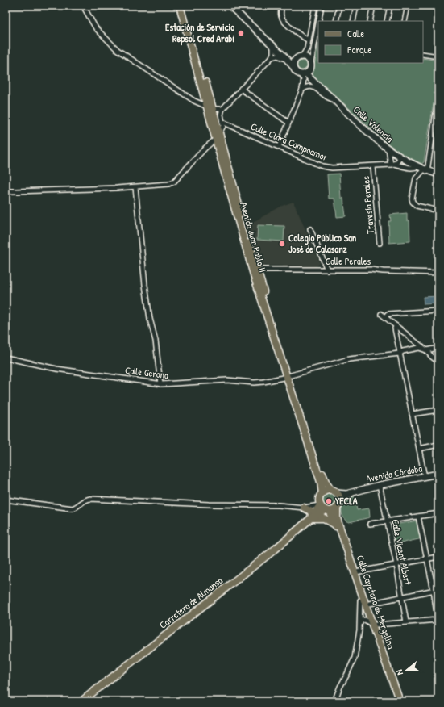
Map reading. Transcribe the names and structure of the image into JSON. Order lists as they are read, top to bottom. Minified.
{"streets":{"main road":["Calle Valencia","Avenida Juan Pablo II","Avenida Córdoba","Calle Cayetano de Mergelina","Carretera de Almansa"],"street":["Calle Clara Campoamor","Travesía Perales","Calle Perales","Calle Gerona","Calle Vicent Albert"]},"crossings":[["Calle Valencia","Calle Clara Campoamor"],["Calle Clara Campoamor","Travesía Perales"],["Avenida Juan Pablo II","Calle Perales"],["Avenida Juan Pablo II","Calle Gerona"],["Avenida Córdoba","Calle Vicent Albert"]],"places":["Estación de Servicio Repsol Cred Arabi","Colegio Público San José de Calasanz","YECLA"],"legend":["Calle","Parque"],"north":"left"}
